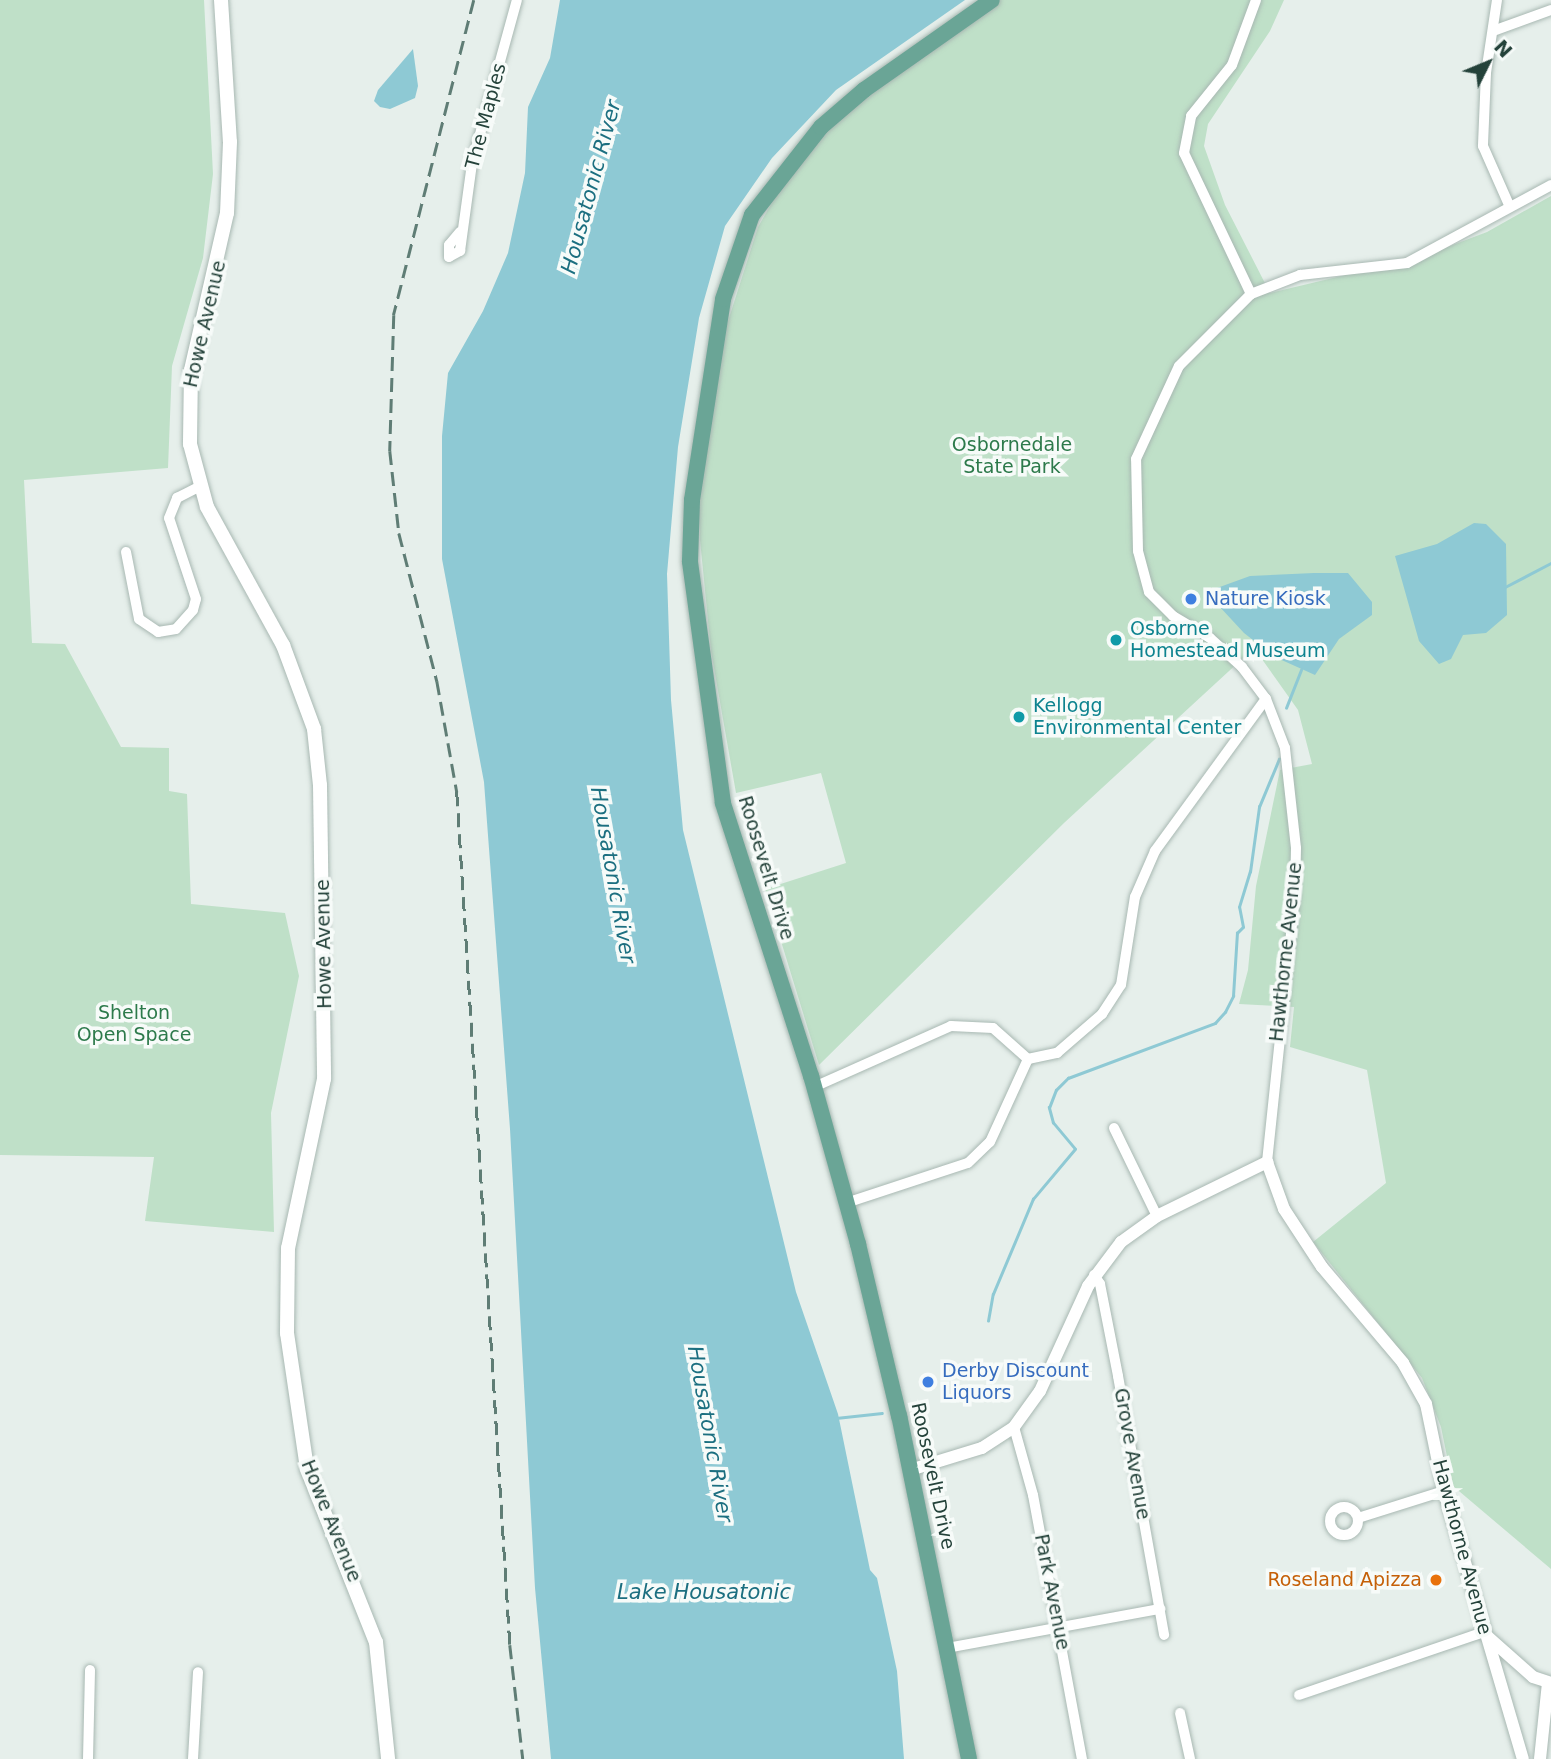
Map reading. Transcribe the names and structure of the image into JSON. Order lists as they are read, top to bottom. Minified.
{"streets":{"main road":["Howe Avenue","Roosevelt Drive"],"street":["The Maples","Hawthorne Avenue","Grove Avenue","Park Avenue"]},"water":["Housatonic River","Lake Housatonic"],"parks":["Osbornedale State Park","Shelton Open Space"],"places":["Nature Kiosk","Osborne Homestead Museum","Kellogg Environmental Center","Derby Discount Liquors","Roseland Apizza"],"north":"top right"}
